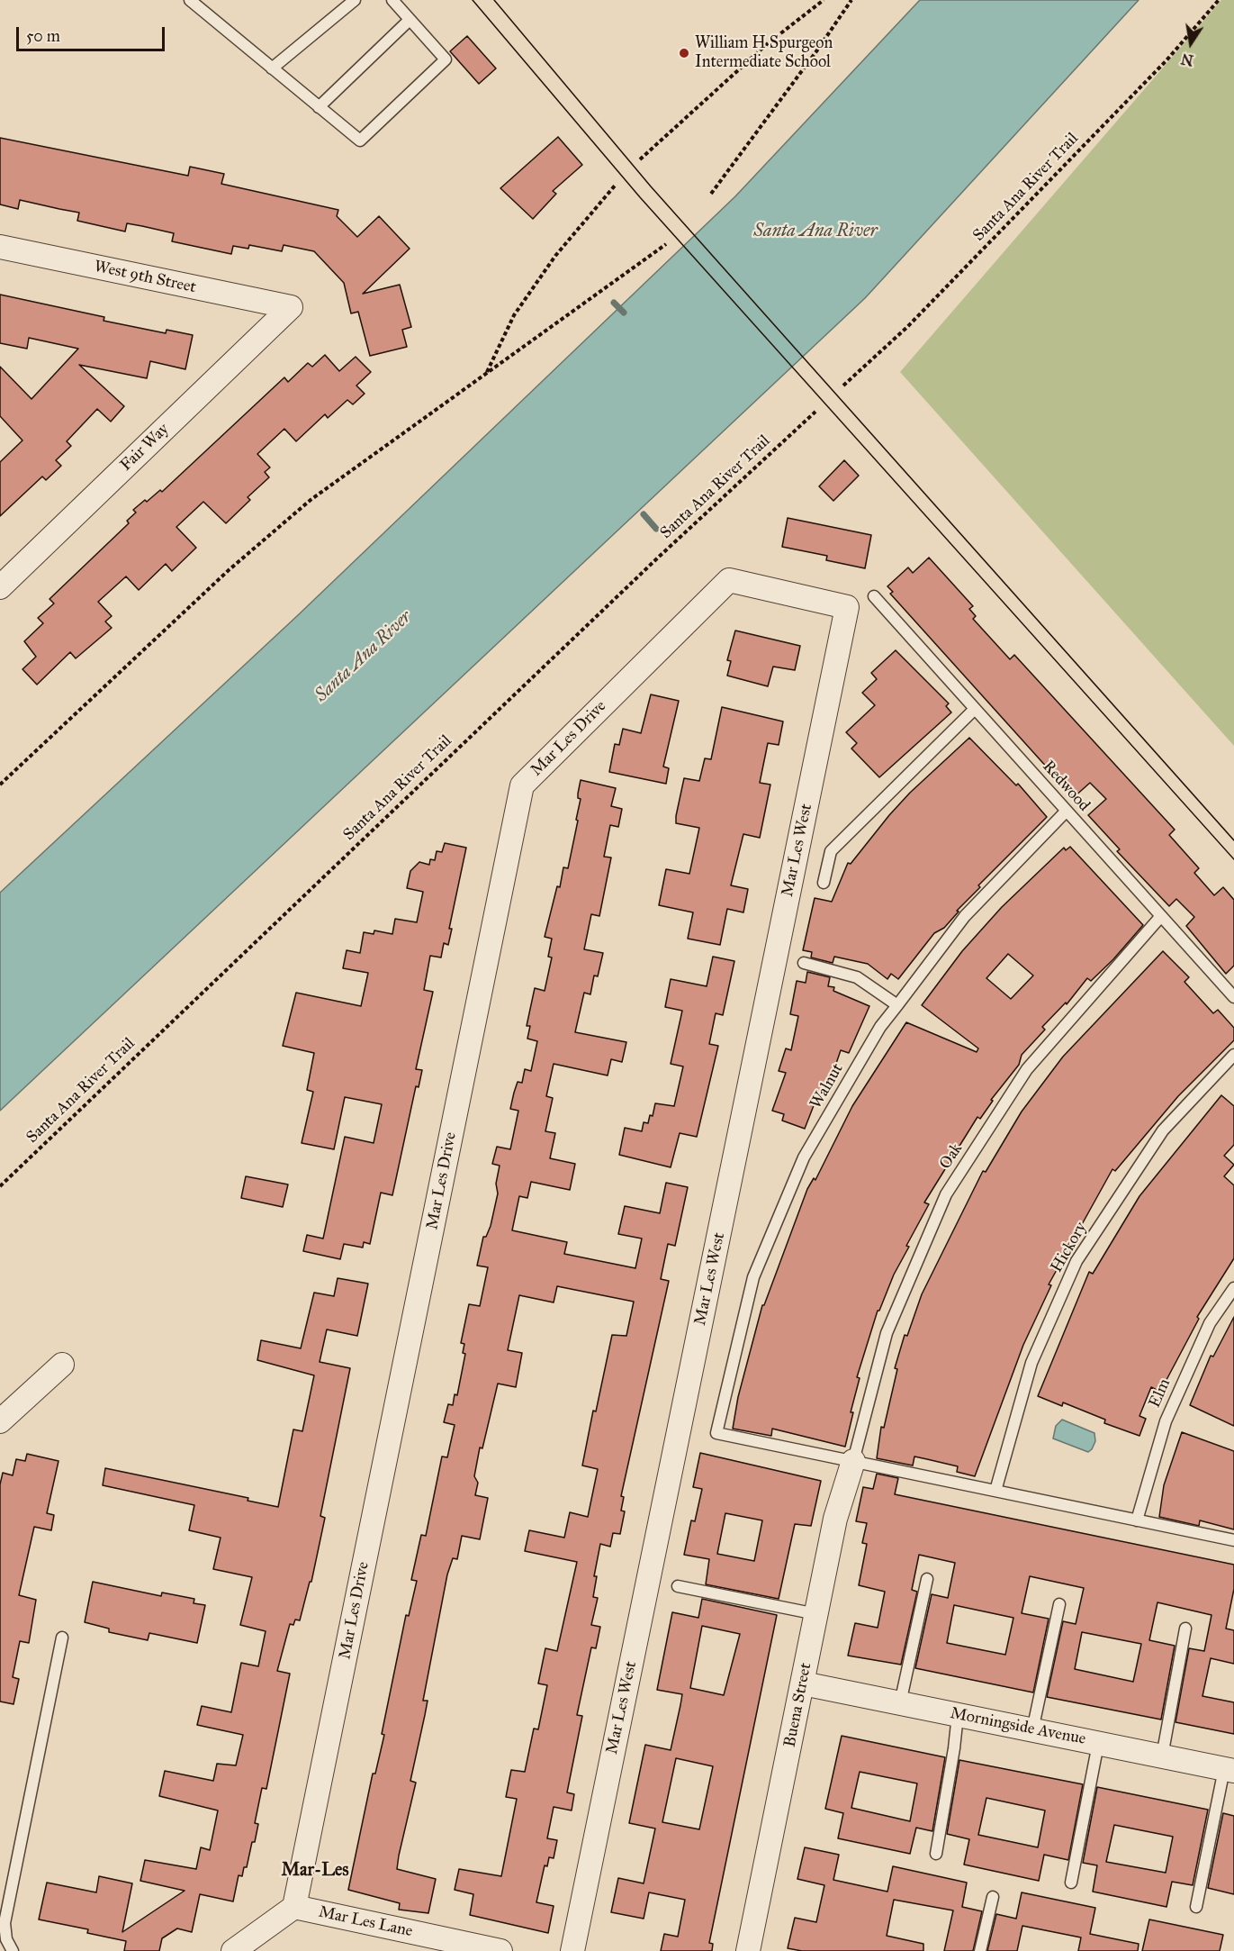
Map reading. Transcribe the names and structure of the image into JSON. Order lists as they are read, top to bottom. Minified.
{"streets":{"street":["West 9th Street","Fair Way","Mar Les Drive","Mar Les West","Buena Street","Morningside Avenue","Mar Les Lane"],"lane":["Redwood","Walnut","Oak","Hickory","Elm"],"path":["Santa Ana River Trail"]},"crossings":[["West 9th Street","Fair Way"],["Mar Les Drive","Mar Les West"],["Mar Les Drive","Mar Les Lane"],["Redwood","Walnut"],["Redwood","Oak"],["Walnut","Oak"],["Walnut","Buena Street"],["Oak","Buena Street"],["Buena Street","Morningside Avenue"]],"districts":["Mar-Les"],"water":["Santa Ana River"],"places":["William H Spurgeon Intermediate School"],"scale_bar":"50 m","north":"bottom"}
